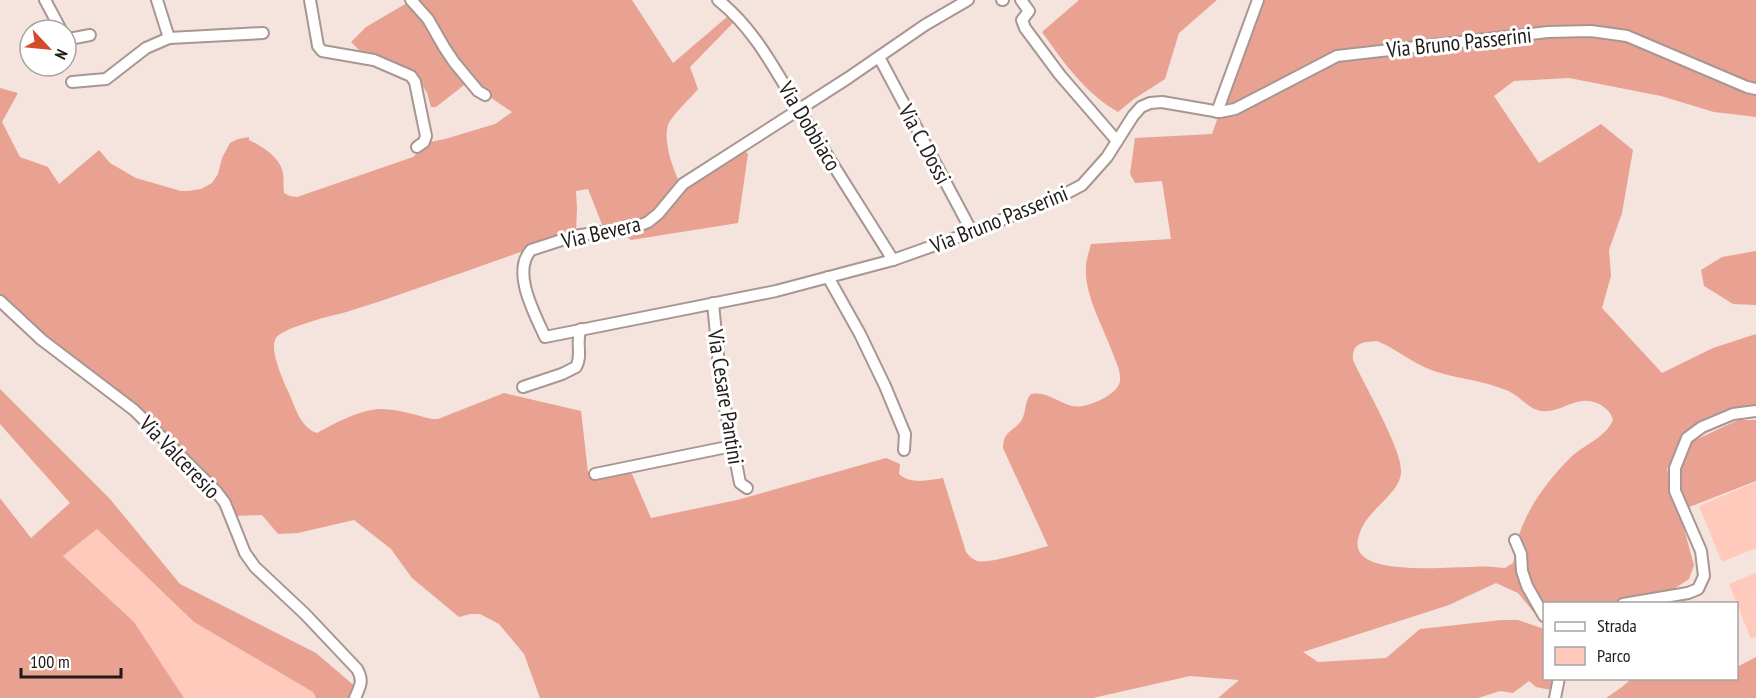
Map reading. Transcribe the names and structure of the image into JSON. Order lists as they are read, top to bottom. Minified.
{"streets":{"street":["Via Bruno Passerini","Via Dobbiaco","Via C. Dossi","Via Bevera","Via Cesare Pantini","Via Valceresio"]},"crossings":[["Via Bruno Passerini","Via Dobbiaco"],["Via Bruno Passerini","Via C. Dossi"],["Via Bruno Passerini","Via Bevera"],["Via Bruno Passerini","Via Cesare Pantini"],["Via Dobbiaco","Via Bevera"]],"legend":["Strada","Parco"],"scale_bar":"100 m","north":"bottom right"}
